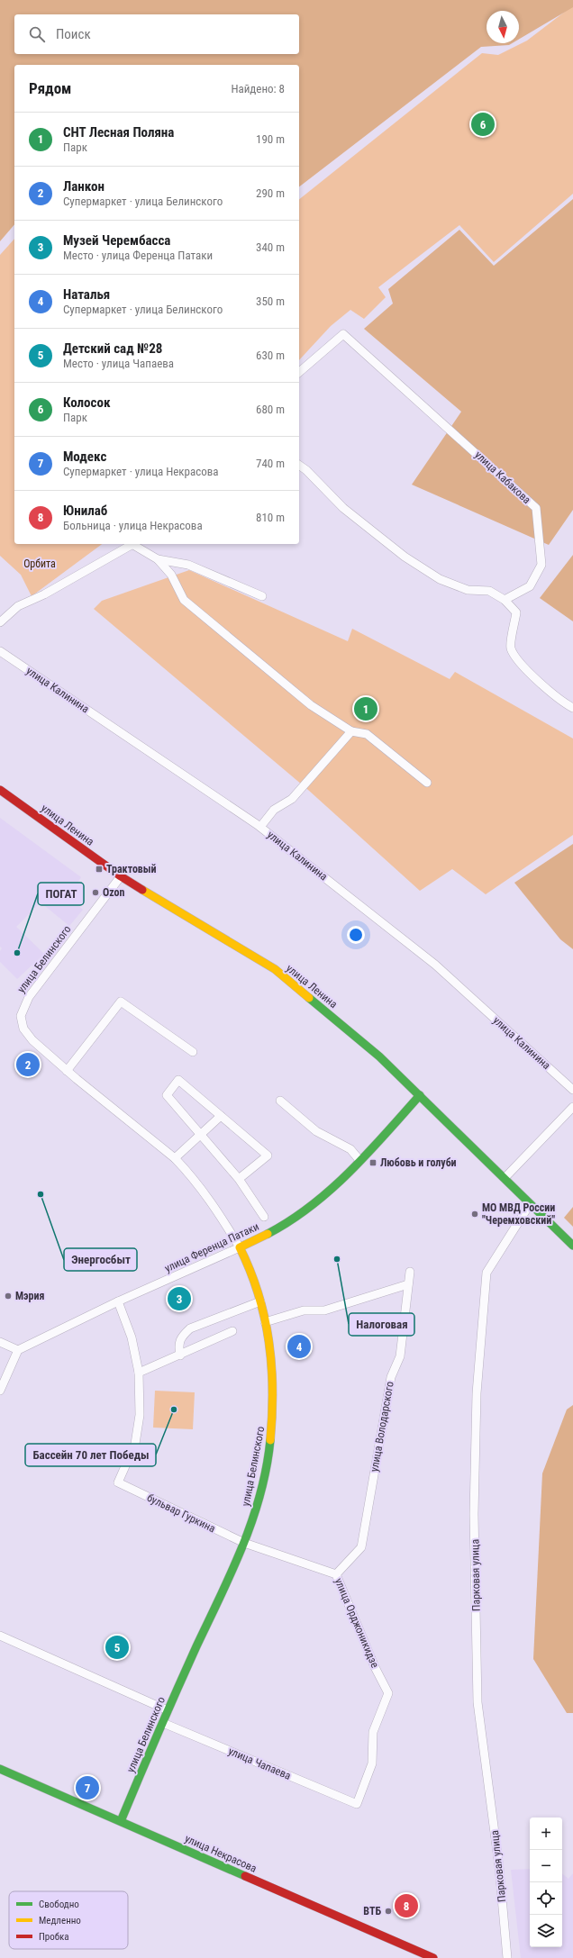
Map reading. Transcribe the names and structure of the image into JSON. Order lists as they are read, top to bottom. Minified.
{"streets":{"main road":["улица Ленина","улица Белинского","улица Ференца Патаки","улица Некрасова"],"street":["улица Кабакова","улица Калинина","улица Володарского","бульвар Гуркина","Парковая улица","улица Орджоникидзе","улица Чапаева"]},"crossings":[["улица Ленина","улица Белинского"],["улица Ленина","улица Ференца Патаки"],["улица Ленина","Парковая улица"],["улица Белинского","улица Ференца Патаки"],["улица Белинского","бульвар Гуркина"],["улица Белинского","улица Орджоникидзе"],["улица Белинского","улица Чапаева"],["улица Белинского","улица Некрасова"],["улица Володарского","улица Орджоникидзе"],["бульвар Гуркина","улица Орджоникидзе"],["улица Орджоникидзе","улица Чапаева"]],"parks":["Орбита"],"places":{"transit":["Трактовый","Любовь и голуби"],"other":["Ozon","ПОГАТ","Энергосбыт","МО МВД России \"Черемховский\"","Налоговая","Мэрия","Бассейн 70 лет Победы","ВТБ"]},"legend":["Свободно","Медленно","Пробка"],"north":"bottom","page":{"search":"Поиск","heading":["Рядом","Найдено: 8"],"pins":["6","1","2","3","4","5","7","8"],"list":[{"mark":"1","name":"СНТ Лесная Поляна","note":"Парк","value":"190 m"},{"mark":"2","name":"Ланкон","note":"Супермаркет · улица Белинского","value":"290 m"},{"mark":"3","name":"Музей Черембасса","note":"Место · улица Ференца Патаки","value":"340 m"},{"mark":"4","name":"Наталья","note":"Супермаркет · улица Белинского","value":"350 m"},{"mark":"5","name":"Детский сад №28","note":"Место · улица Чапаева","value":"630 m"},{"mark":"6","name":"Колосок","note":"Парк","value":"680 m"},{"mark":"7","name":"Модекс","note":"Супермаркет · улица Некрасова","value":"740 m"},{"mark":"8","name":"Юнилаб","note":"Больница · улица Некрасова","value":"810 m"}],"map_buttons":["+","−"]}}
